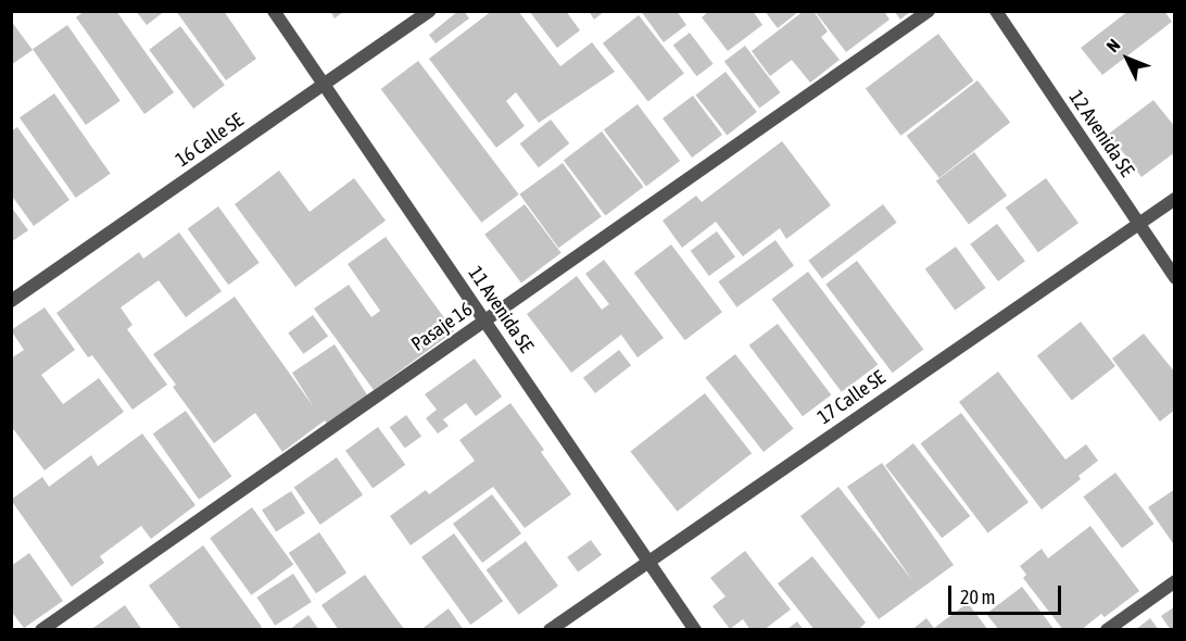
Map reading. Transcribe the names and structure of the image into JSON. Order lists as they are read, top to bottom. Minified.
{"streets":{"street":["12 Avenida SE","16 Calle SE","11 Avenida SE","Pasaje 16","17 Calle SE"]},"crossings":[["12 Avenida SE","17 Calle SE"],["16 Calle SE","11 Avenida SE"],["11 Avenida SE","Pasaje 16"],["11 Avenida SE","17 Calle SE"]],"scale_bar":"20 m","north":"top left"}
